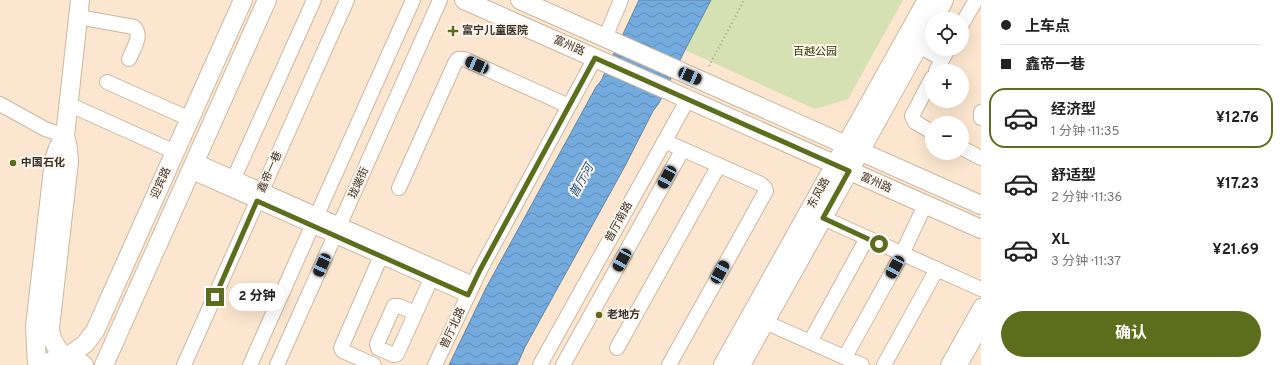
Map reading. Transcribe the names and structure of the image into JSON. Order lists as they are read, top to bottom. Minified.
{"streets":{"main road":["富州路","迎宾路","东风路"],"street":["鑫帝一巷","珑端街","普厅南路","普厅北路"]},"crossings":[["富州路","东风路"],["富州路","普厅南路"],["富州路","普厅北路"]],"water":["普厅河"],"parks":["百越公园"],"places":{"health":["富宁儿童医院"],"other":["中国石化","老地方"]},"page":{"banner":["上车点","鑫帝一巷"],"map_buttons":["+","−"],"list":[{"name":"经济型","note":"1 分钟 · 11:35","value":"¥12.76"},{"name":"舒适型","note":"2 分钟 · 11:36","value":"¥17.23"},{"name":"XL","note":"3 分钟 · 11:37","value":"¥21.69"}],"bubble":"2 分钟","buttons":"确认"}}
